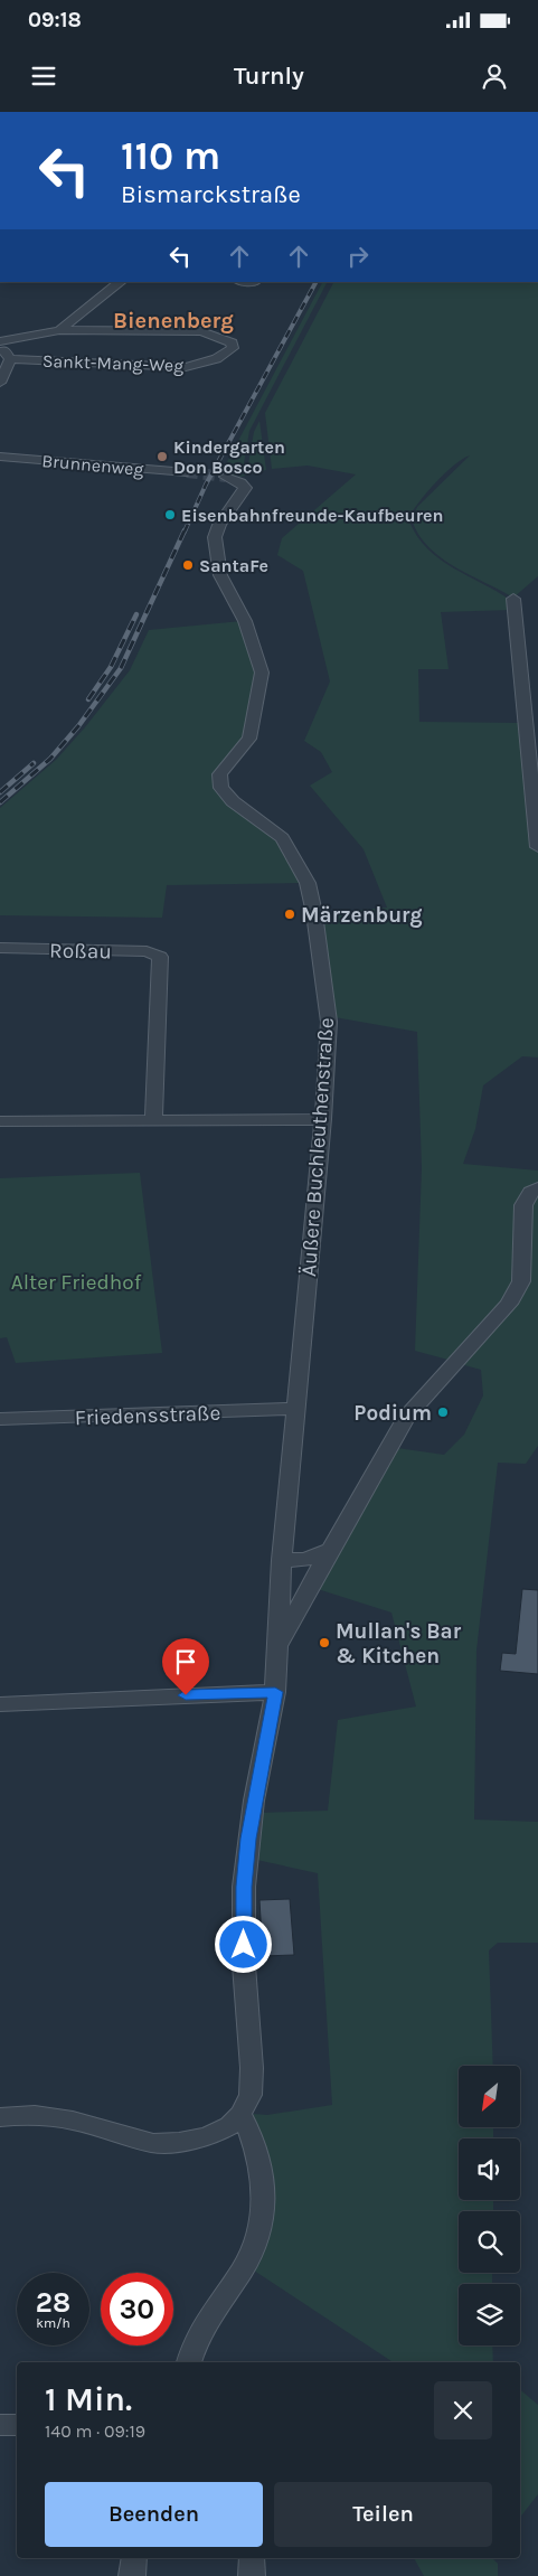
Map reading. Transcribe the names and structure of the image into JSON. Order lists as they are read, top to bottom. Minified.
{"streets":{"street":["Sankt-Mang-Weg","Brunnenweg","Roßau","Äußere Buchleuthenstraße","Friedensstraße"]},"crossings":[["Äußere Buchleuthenstraße","Friedensstraße"]],"districts":["Bienenberg"],"parks":["Alter Friedhof"],"places":["Kindergarten Don Bosco","Eisenbahnfreunde-Kaufbeuren","SantaFe","Märzenburg","Podium","Mullan's Bar & Kitchen"],"north":"bottom left","page":{"status":"09:18","header":"Turnly","turn":["110 m","Bismarckstraße"],"speed":"28 km/h","limit":"30","heading":["1 Min.","140 m · 09:19"],"buttons":["Beenden","Teilen"]}}
